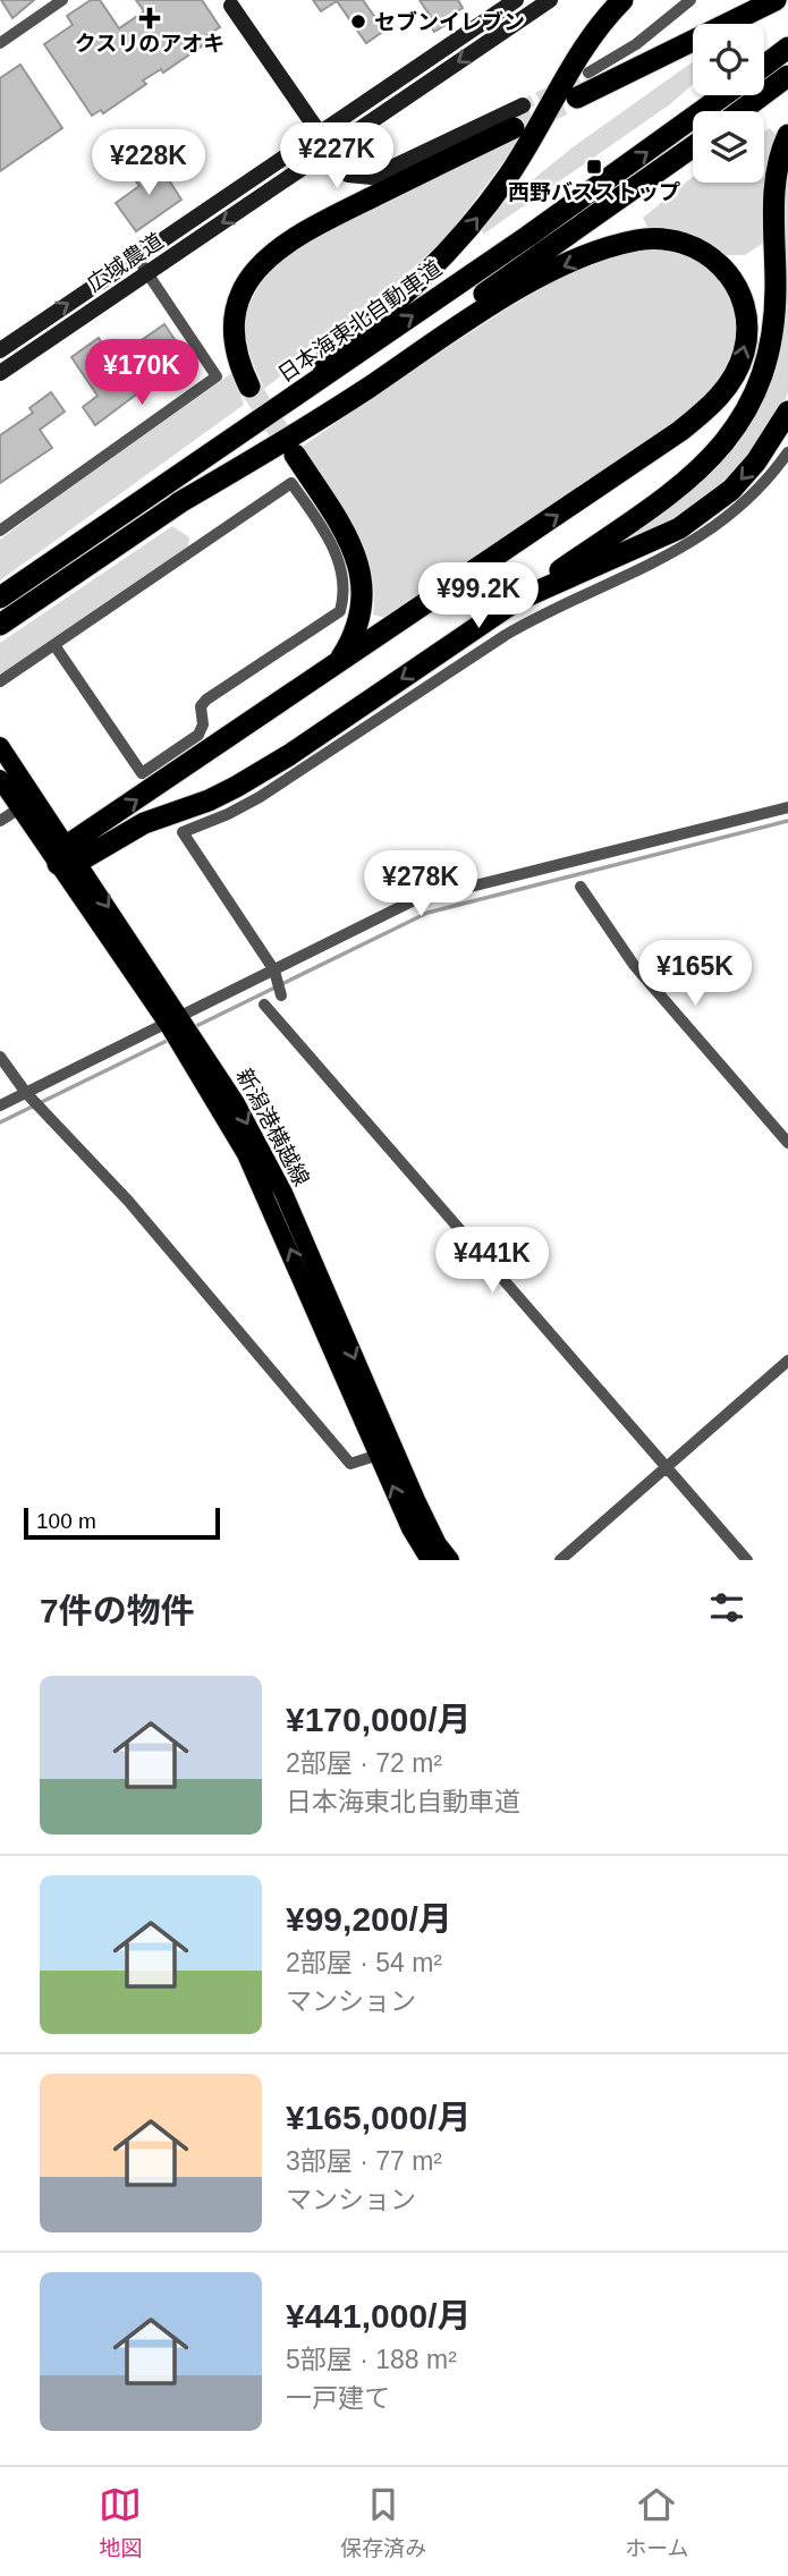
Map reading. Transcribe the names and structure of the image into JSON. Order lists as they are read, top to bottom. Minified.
{"streets":{"highway":["日本海東北自動車道"],"main road":["新潟港横越線"],"street":["広域農道"]},"places":{"health":["クスリのアオキ"],"other":["セブンイレブン"],"transit":["西野バスストップ"]},"scale_bar":"100 m","page":{"price":["¥227K","¥228K","¥170K","¥99.2K","¥278K","¥165K","¥441K"],"scale":"100 m","heading":"7件の物件","list":[{"name":"¥170,000/月","note":"2部屋 · 72 m² · 日本海東北自動車道"},{"name":"¥99,200/月","note":"2部屋 · 54 m² · マンション"},{"name":"¥165,000/月","note":"3部屋 · 77 m² · マンション"},{"name":"¥441,000/月","note":"5部屋 · 188 m² · 一戸建て"}],"tabs":["地図","保存済み","ホーム"]}}
